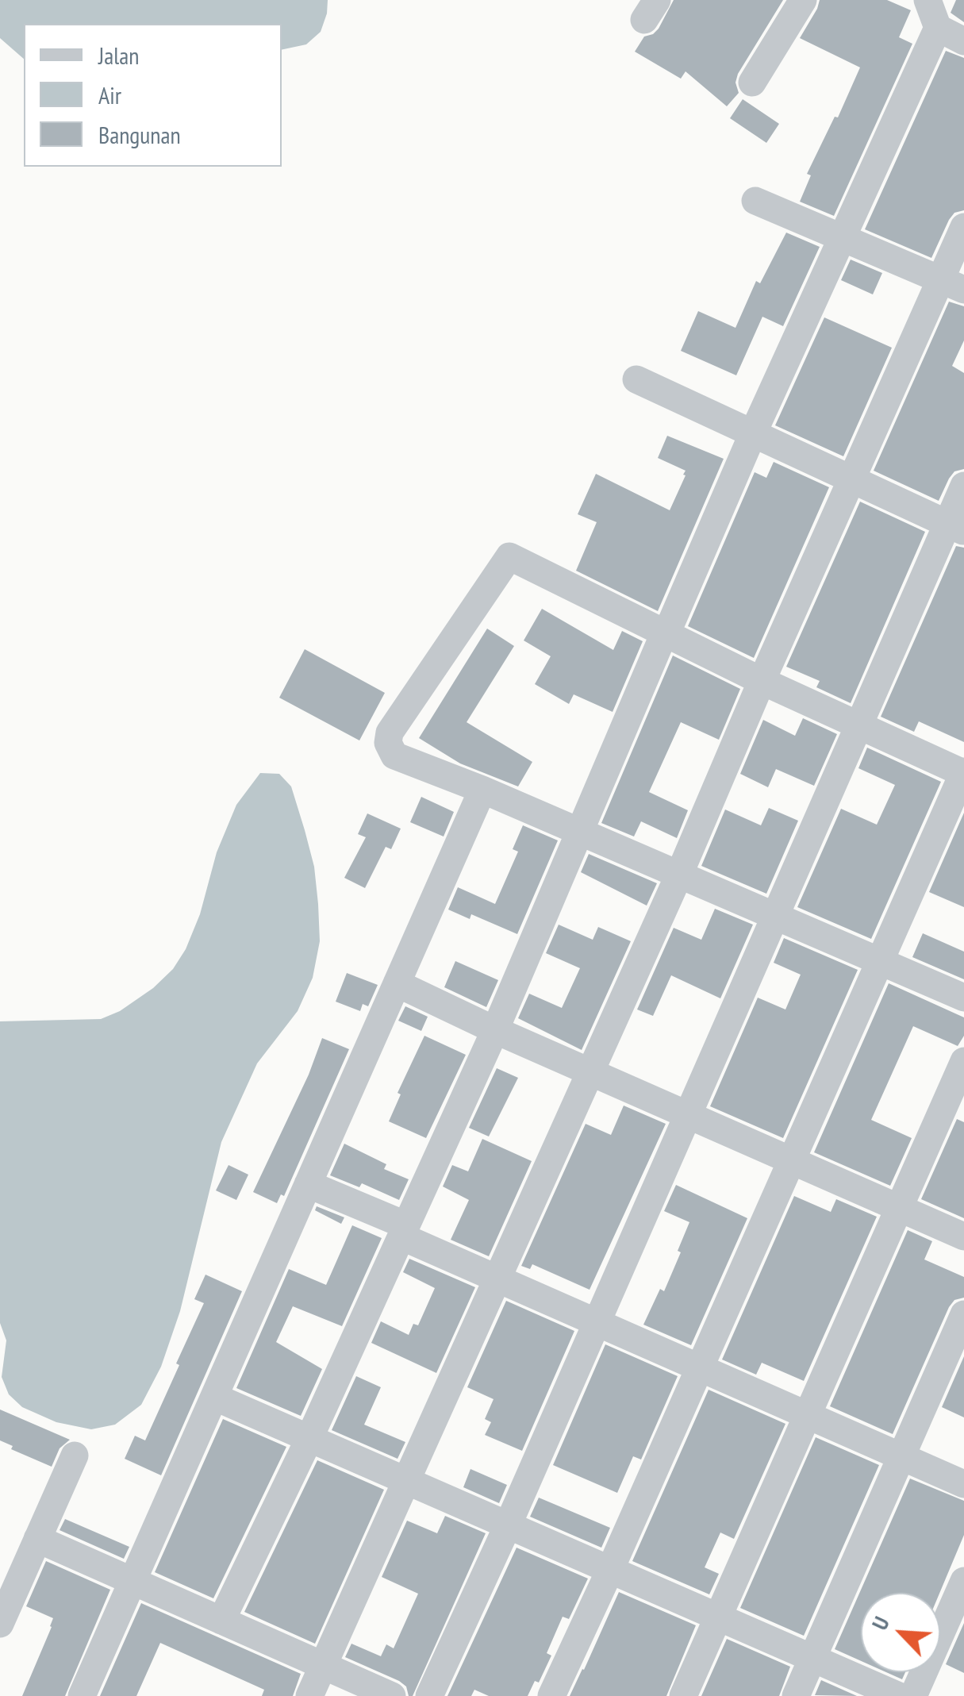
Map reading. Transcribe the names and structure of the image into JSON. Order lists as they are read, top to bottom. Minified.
{"legend":["Jalan","Air","Bangunan"],"north":"top left"}
